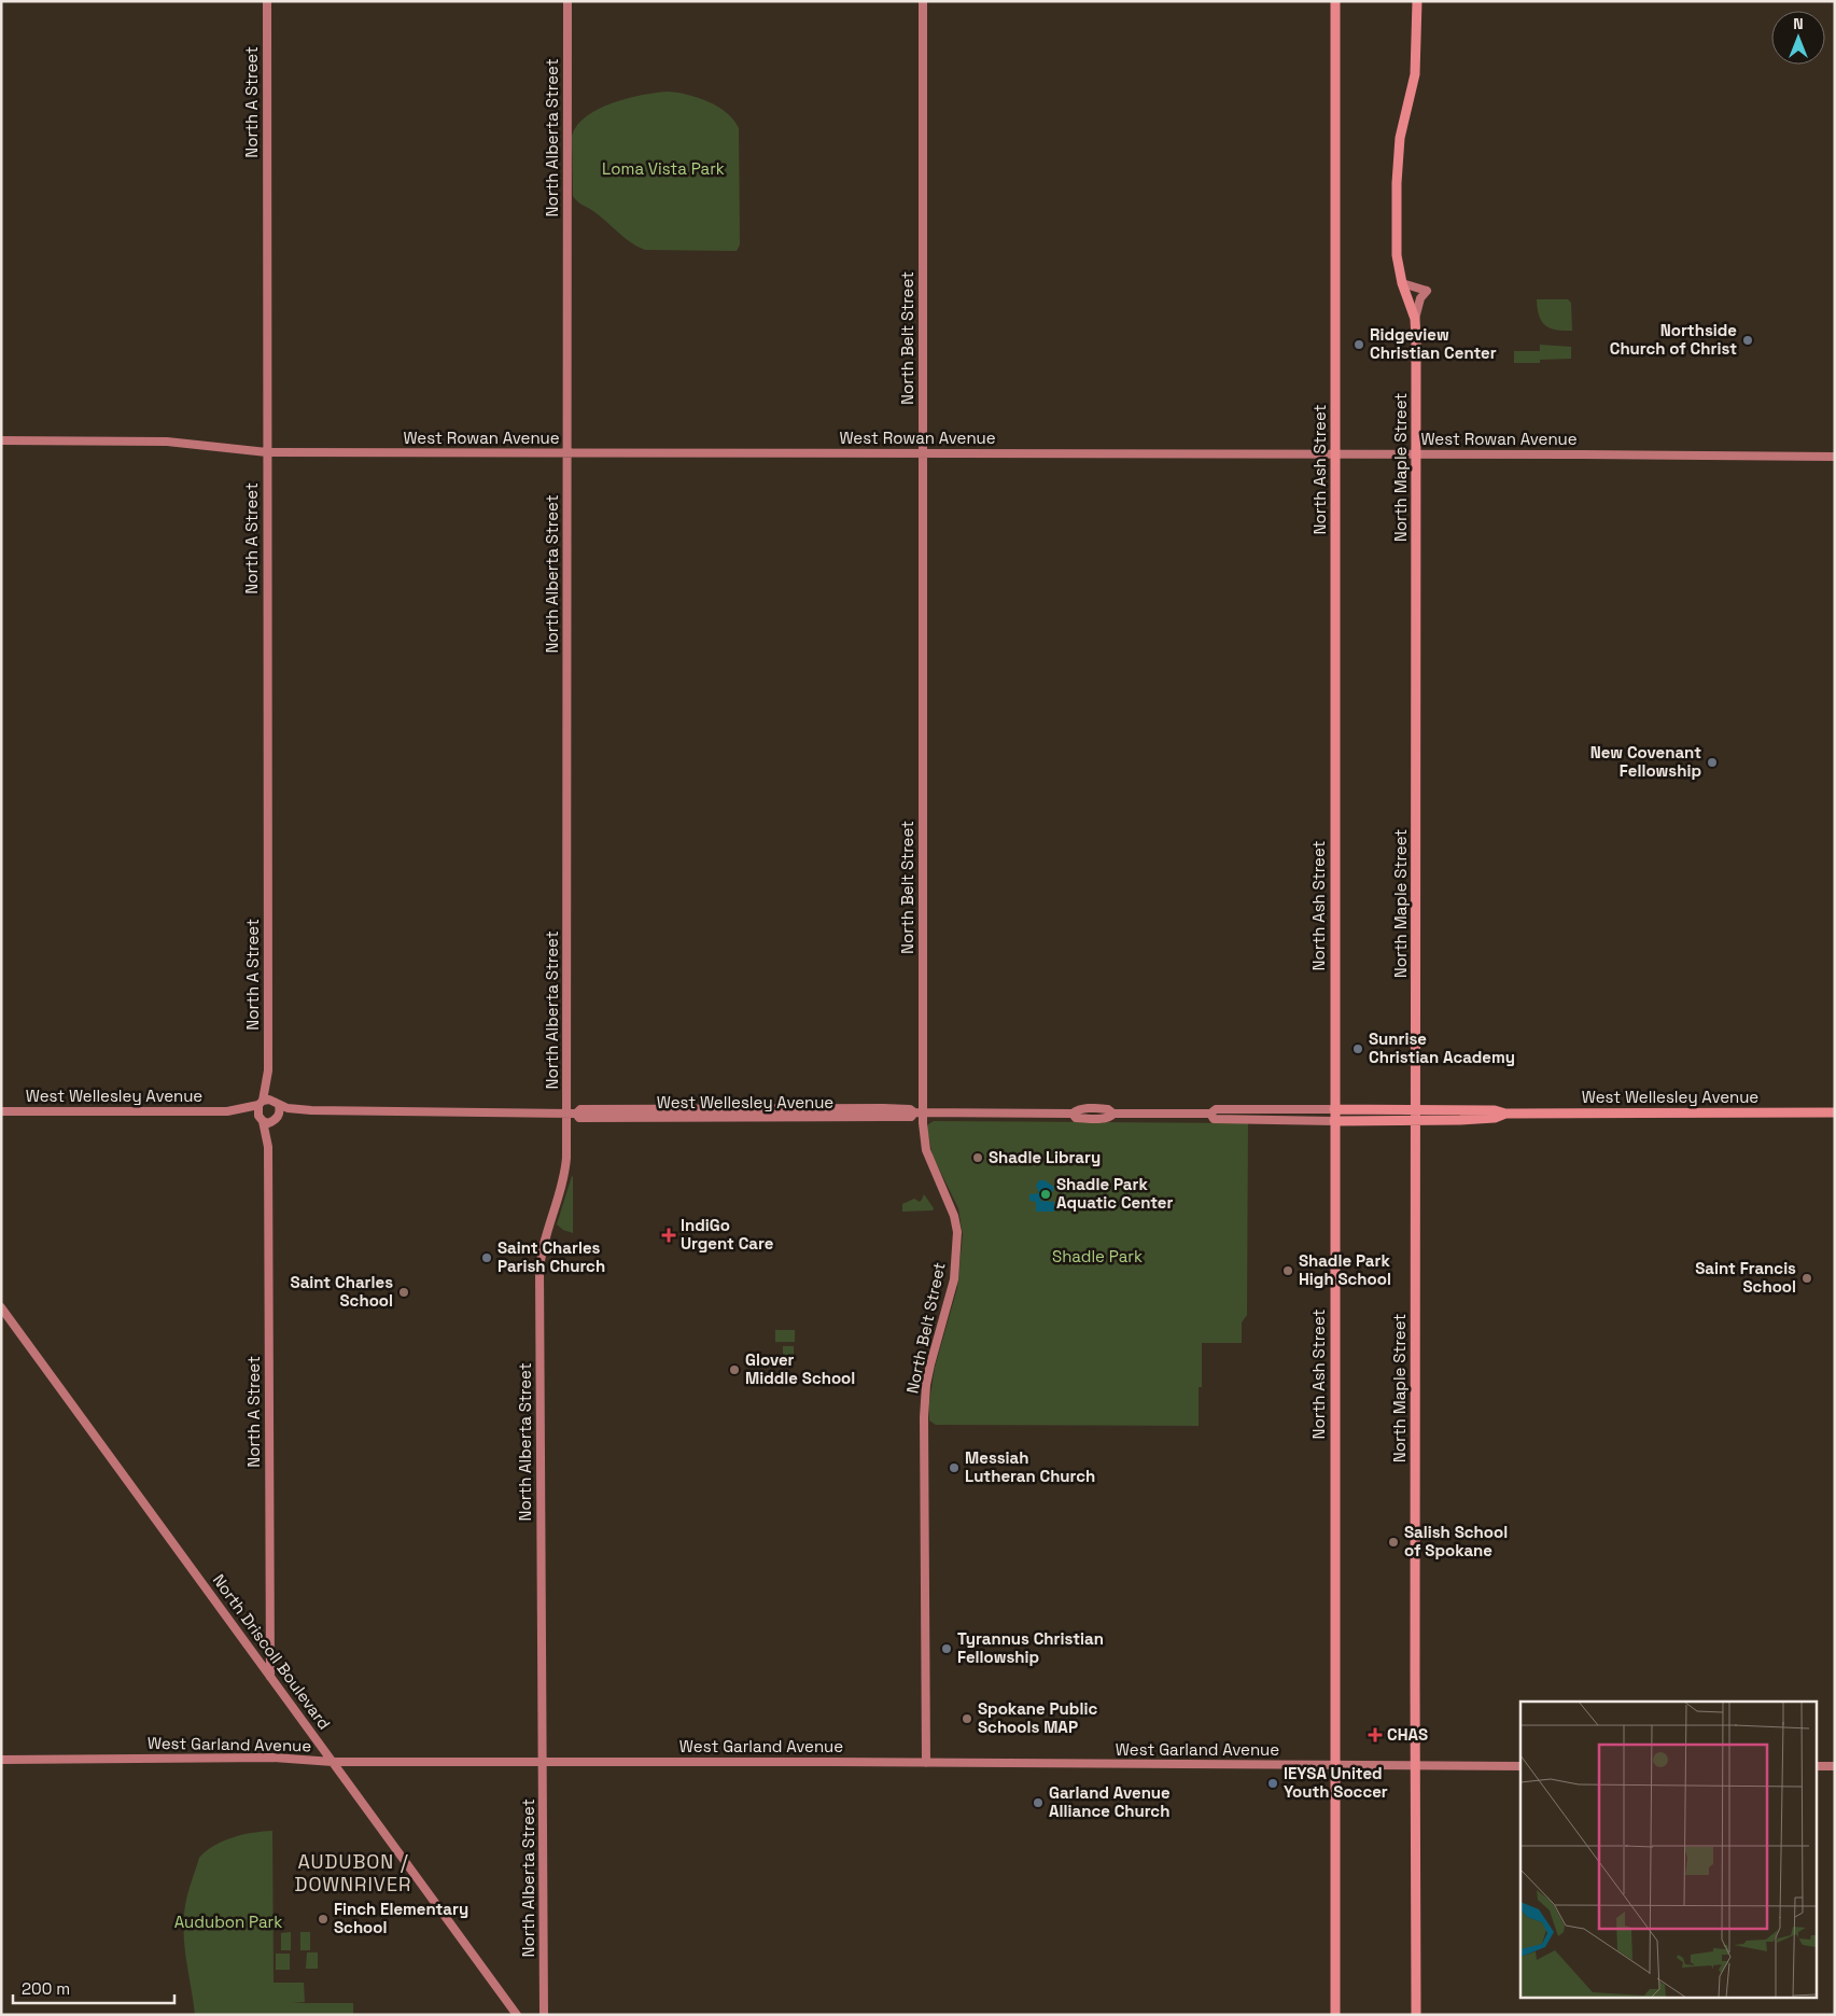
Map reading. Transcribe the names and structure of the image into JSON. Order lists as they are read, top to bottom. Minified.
{"streets":{"main road":["North Maple Street","North Ash Street","West Wellesley Avenue"],"street":["North A Street","North Alberta Street","North Belt Street","West Rowan Avenue","North Driscoll Boulevard","West Garland Avenue"]},"crossings":[["North A Street","West Rowan Avenue"],["North A Street","West Wellesley Avenue"],["North A Street","North Driscoll Boulevard"],["North Alberta Street","West Rowan Avenue"],["North Alberta Street","West Wellesley Avenue"],["North Alberta Street","West Garland Avenue"],["North Belt Street","West Rowan Avenue"],["North Belt Street","West Wellesley Avenue"],["North Belt Street","West Garland Avenue"],["West Rowan Avenue","North Maple Street"],["West Rowan Avenue","North Ash Street"],["North Maple Street","West Wellesley Avenue"],["North Maple Street","West Garland Avenue"],["North Ash Street","West Wellesley Avenue"],["North Ash Street","West Garland Avenue"],["North Driscoll Boulevard","West Garland Avenue"]],"districts":["AUDUBON / DOWNRIVER"],"parks":["Loma Vista Park","Shadle Park","Audubon Park"],"places":{"other":["Northside Church of Christ","Ridgeview Christian Center","New Covenant Fellowship","Sunrise Christian Academy","Shadle Library","Shadle Park Aquatic Center","Saint Charles Parish Church","Shadle Park High School","Saint Francis School","Saint Charles School","Glover Middle School","Messiah Lutheran Church","Salish School of Spokane","Tyrannus Christian Fellowship","Spokane Public Schools MAP","IEYSA United Youth Soccer","Garland Avenue Alliance Church","Finch Elementary School"],"health":["IndiGo Urgent Care","CHAS"]},"scale_bar":"200 m","north":"top"}
